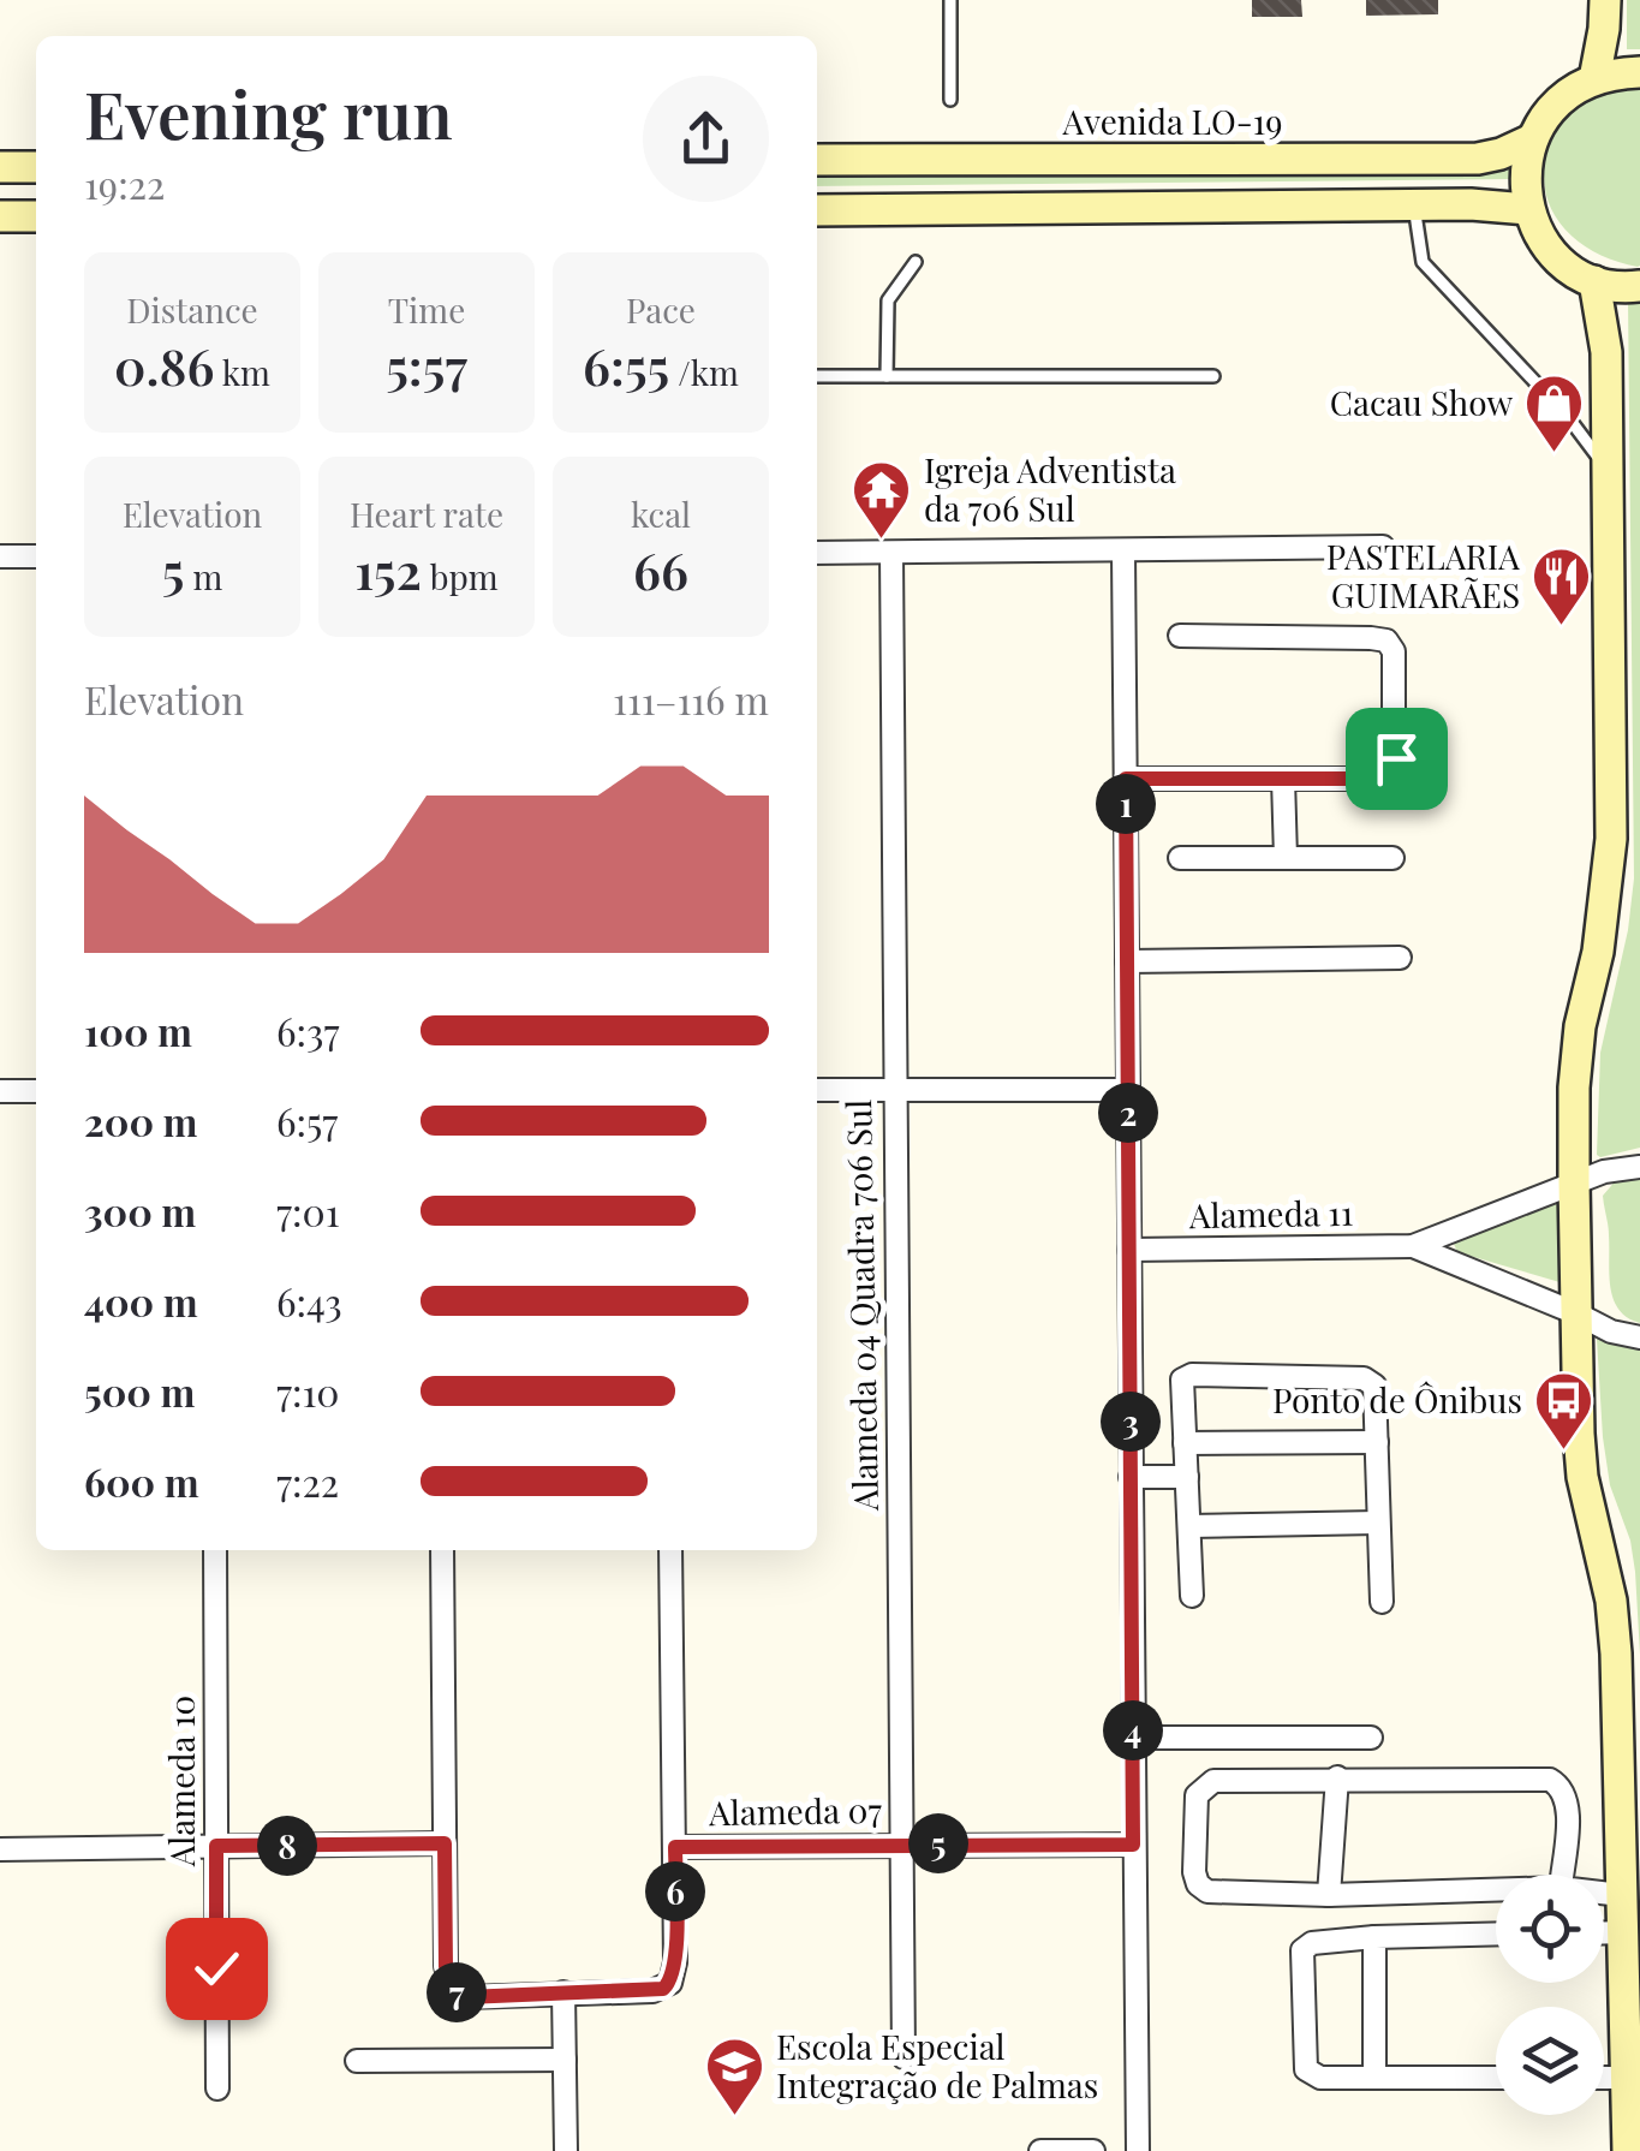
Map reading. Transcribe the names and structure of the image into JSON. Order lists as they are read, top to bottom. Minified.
{"streets":{"street":["Avenida LO-19","Alameda 11","Alameda 04 Quadra 706 Sul","Alameda 10","Alameda 07"]},"crossings":[["Alameda 04 Quadra 706 Sul","Alameda 07"]],"places":{"shop":["Cacau Show"],"temple":["Igreja Adventista da 706 Sul"],"restaurant":["PASTELARIA GUIMARÃES"],"bus stop":["Ponto de Ônibus"],"school or university":["Escola Especial Integração de Palmas"]},"page":{"heading":["Evening run","19:22"],"stats":[["Distance","0.86 km"],["Time","5:57"],["Pace","6:55 /km"],["Elevation","5 m"],["Heart rate","152 bpm"],["kcal","66"]],"chart":["Elevation","111–116 m"],"pins":["1","2","3","4","5","8","6","7"],"list":[{"name":"100 m","note":"6:37"},{"name":"200 m","note":"6:57"},{"name":"300 m","note":"7:01"},{"name":"400 m","note":"6:43"},{"name":"500 m","note":"7:10"},{"name":"600 m","note":"7:22"}]}}
